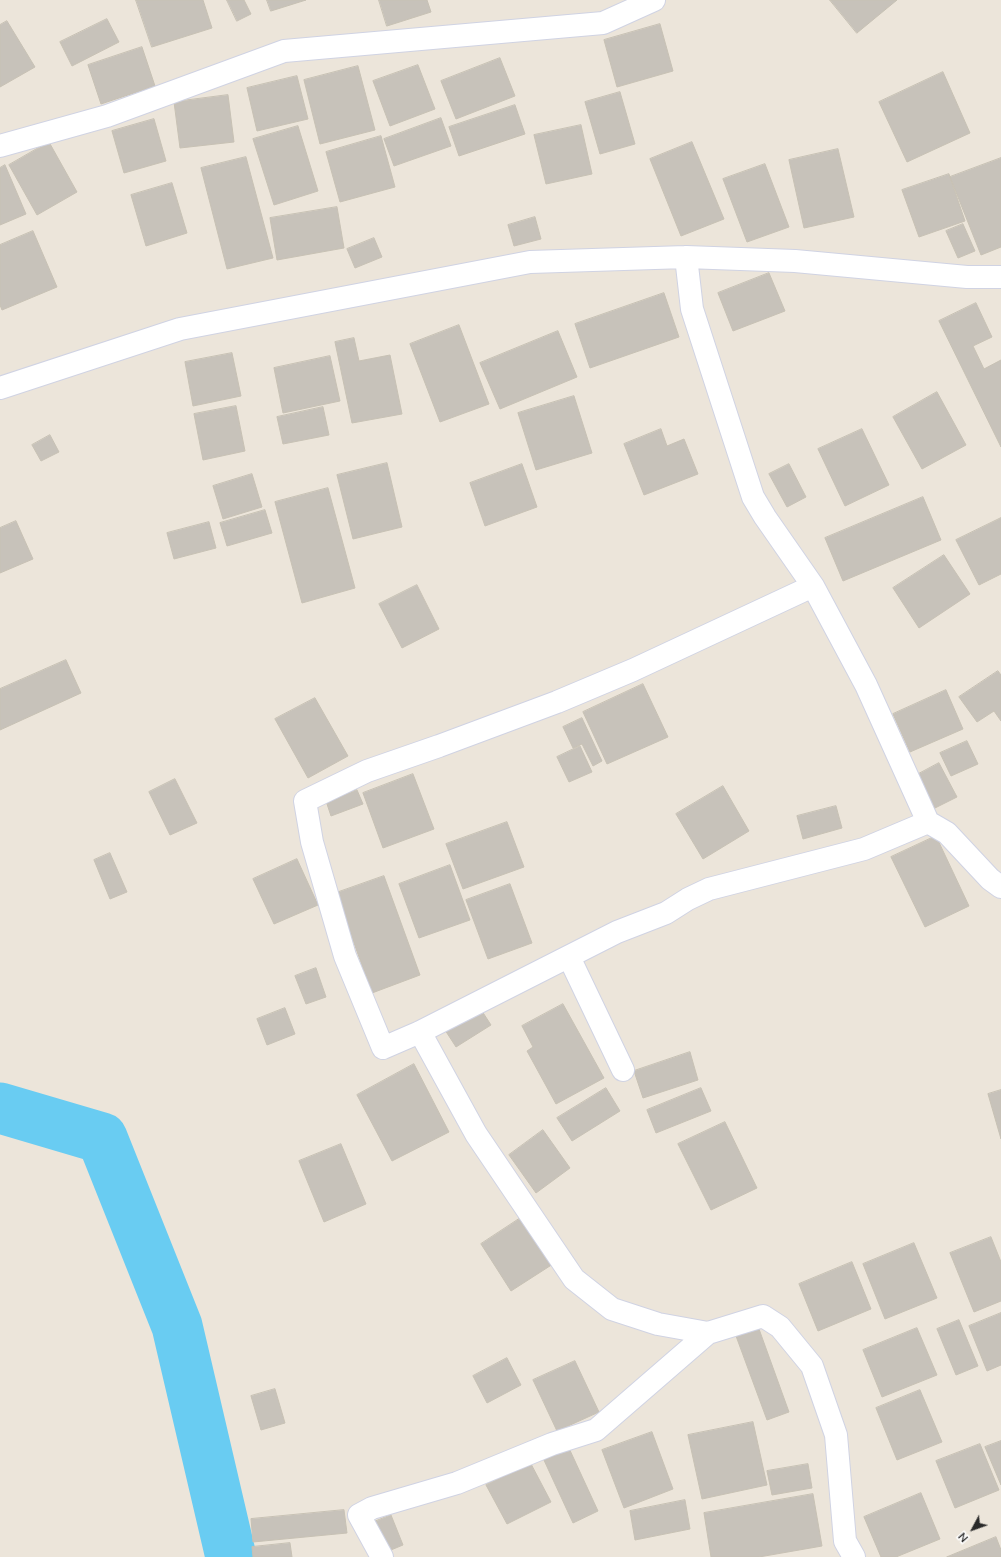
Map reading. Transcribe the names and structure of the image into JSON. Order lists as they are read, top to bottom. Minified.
{"north":"bottom left"}
